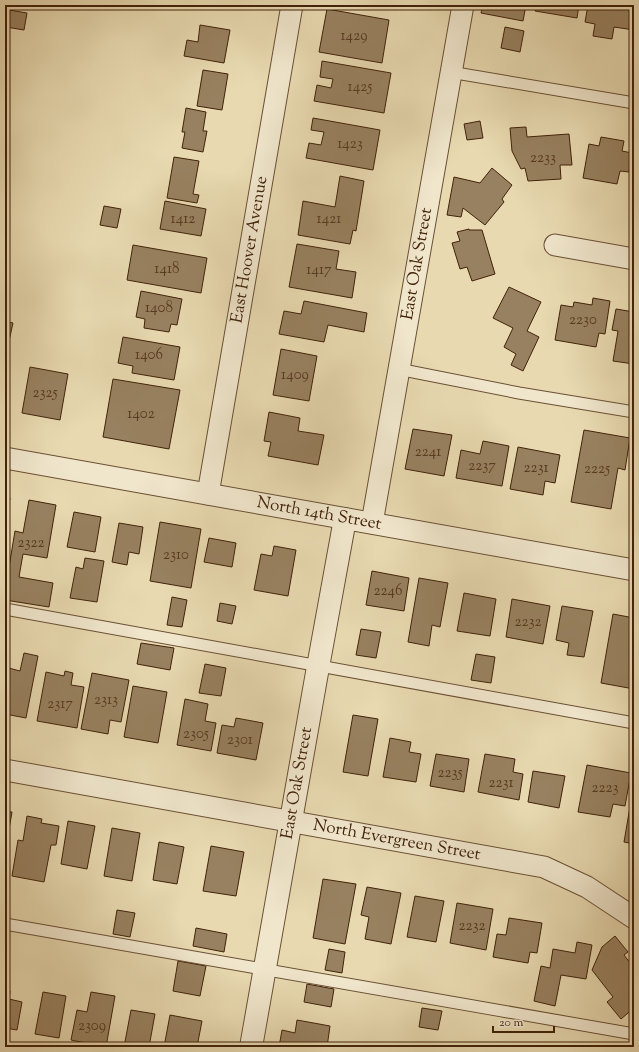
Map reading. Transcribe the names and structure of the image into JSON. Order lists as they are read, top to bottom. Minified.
{"streets":{"street":["East Hoover Avenue","East Oak Street","North 14th Street","North Evergreen Street"]},"crossings":[["East Hoover Avenue","North 14th Street"],["East Oak Street","North 14th Street"],["East Oak Street","North Evergreen Street"]],"house_numbers":["1429","1425","1423","2233","1412","1421","1418","1417","1408","2230","1406","1409","2325","1402","2241","2237","2231","2225","2322","2310","2246","2232","2313","2317","2305","2301","2235","2231","2223","2232","2309"],"scale_bar":"20 m"}
